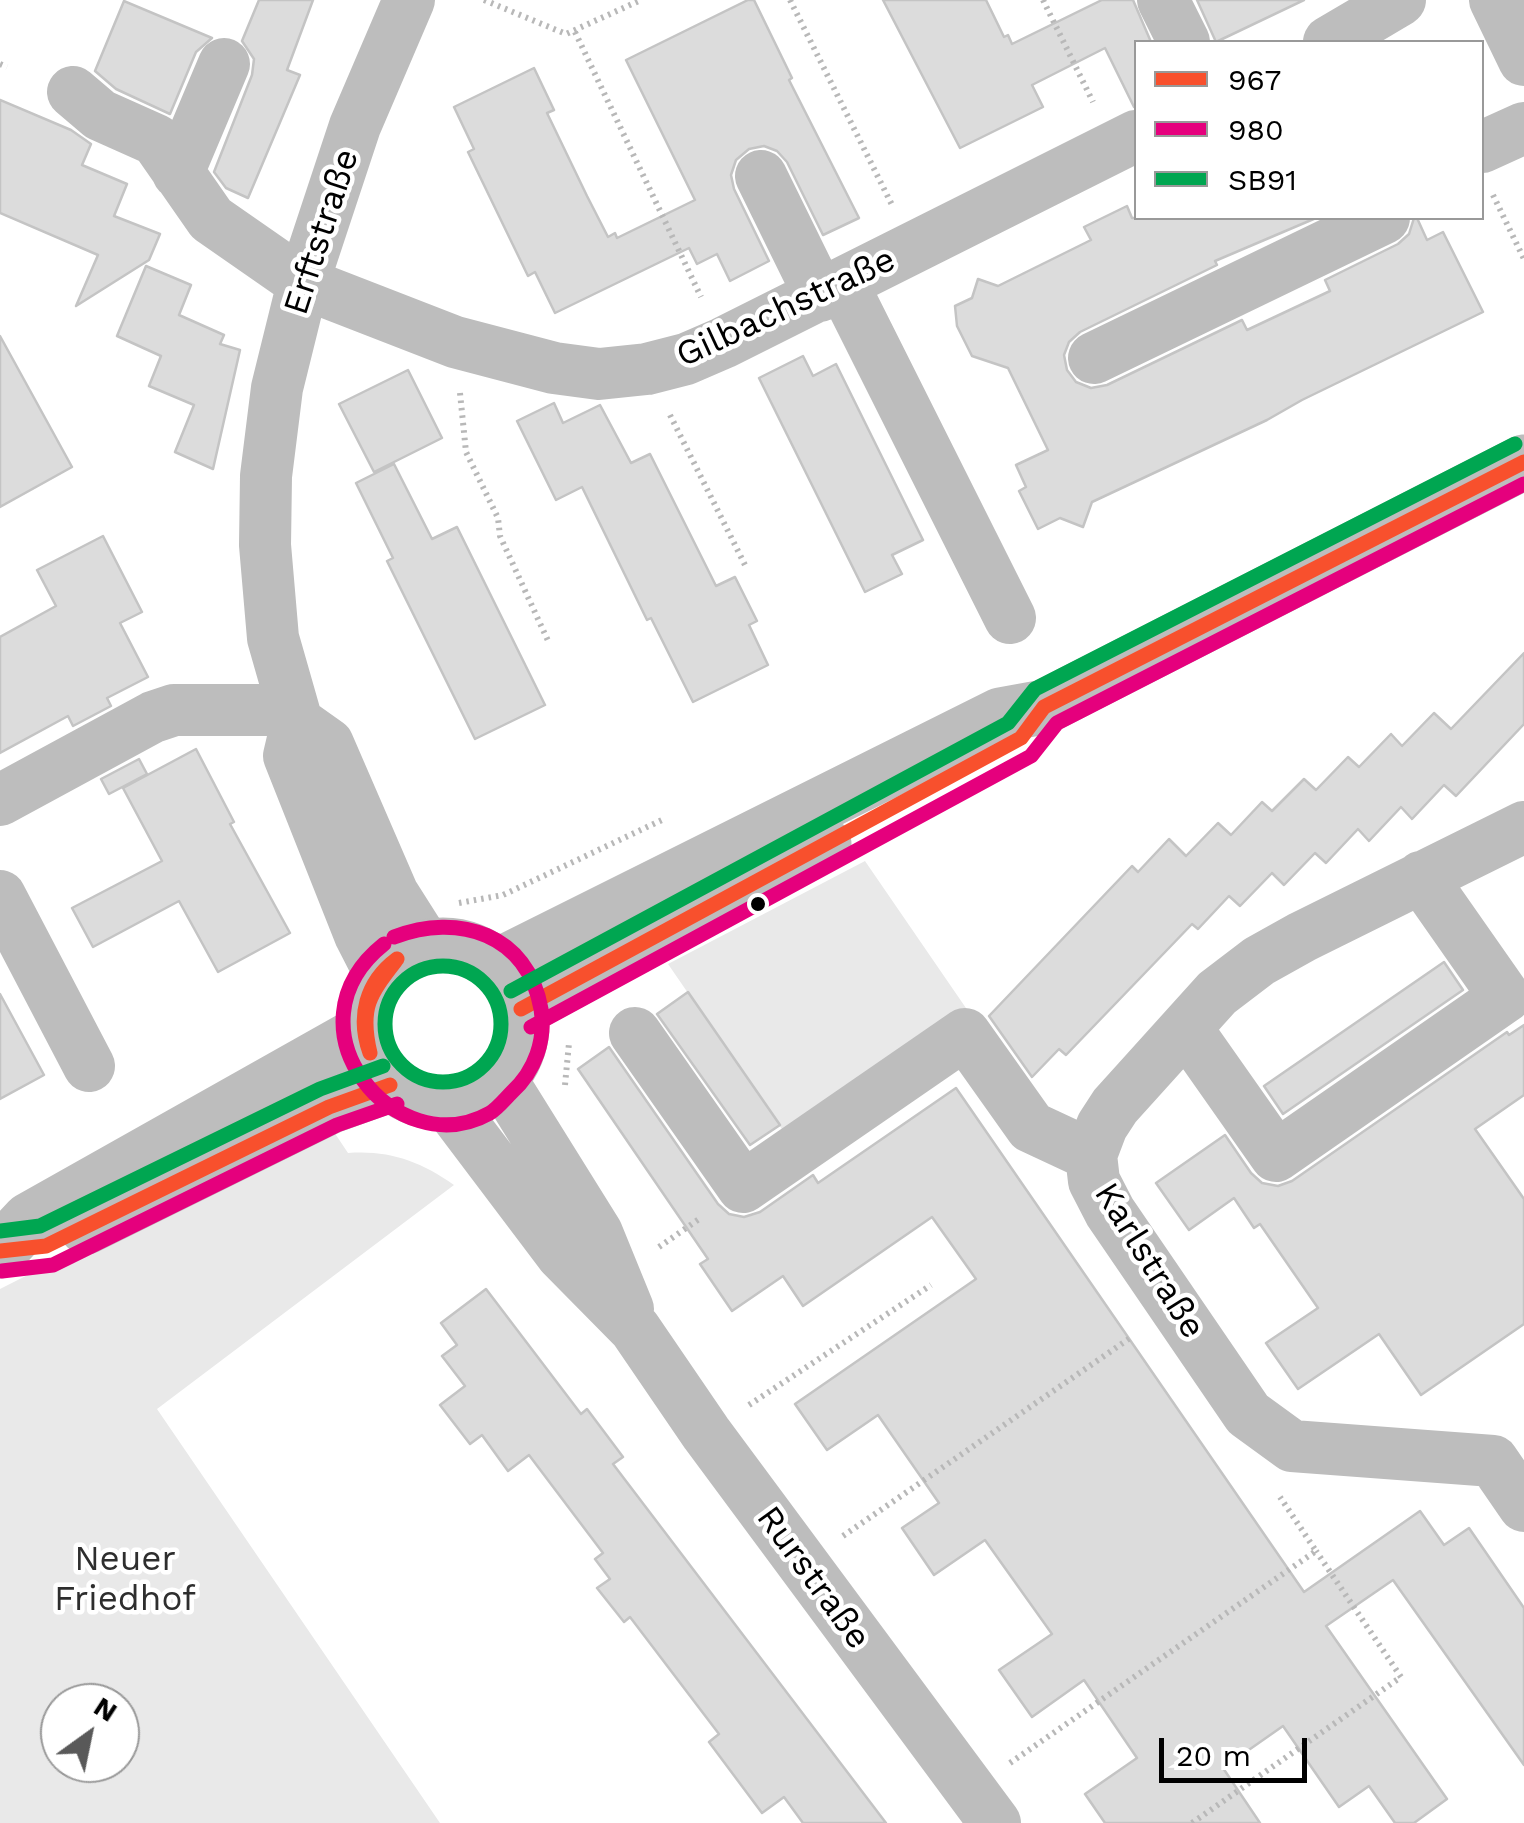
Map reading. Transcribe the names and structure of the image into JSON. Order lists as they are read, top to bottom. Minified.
{"streets":{"street":["Erftstraße","Gilbachstraße","Karlstraße","Rurstraße"]},"crossings":[["Erftstraße","Gilbachstraße"],["Erftstraße","Rurstraße"]],"parks":["Neuer Friedhof"],"lines":["transit line SB91","transit line 967","transit line 980"],"legend":["967","980","SB91"],"scale_bar":"20 m","north":"top right"}
